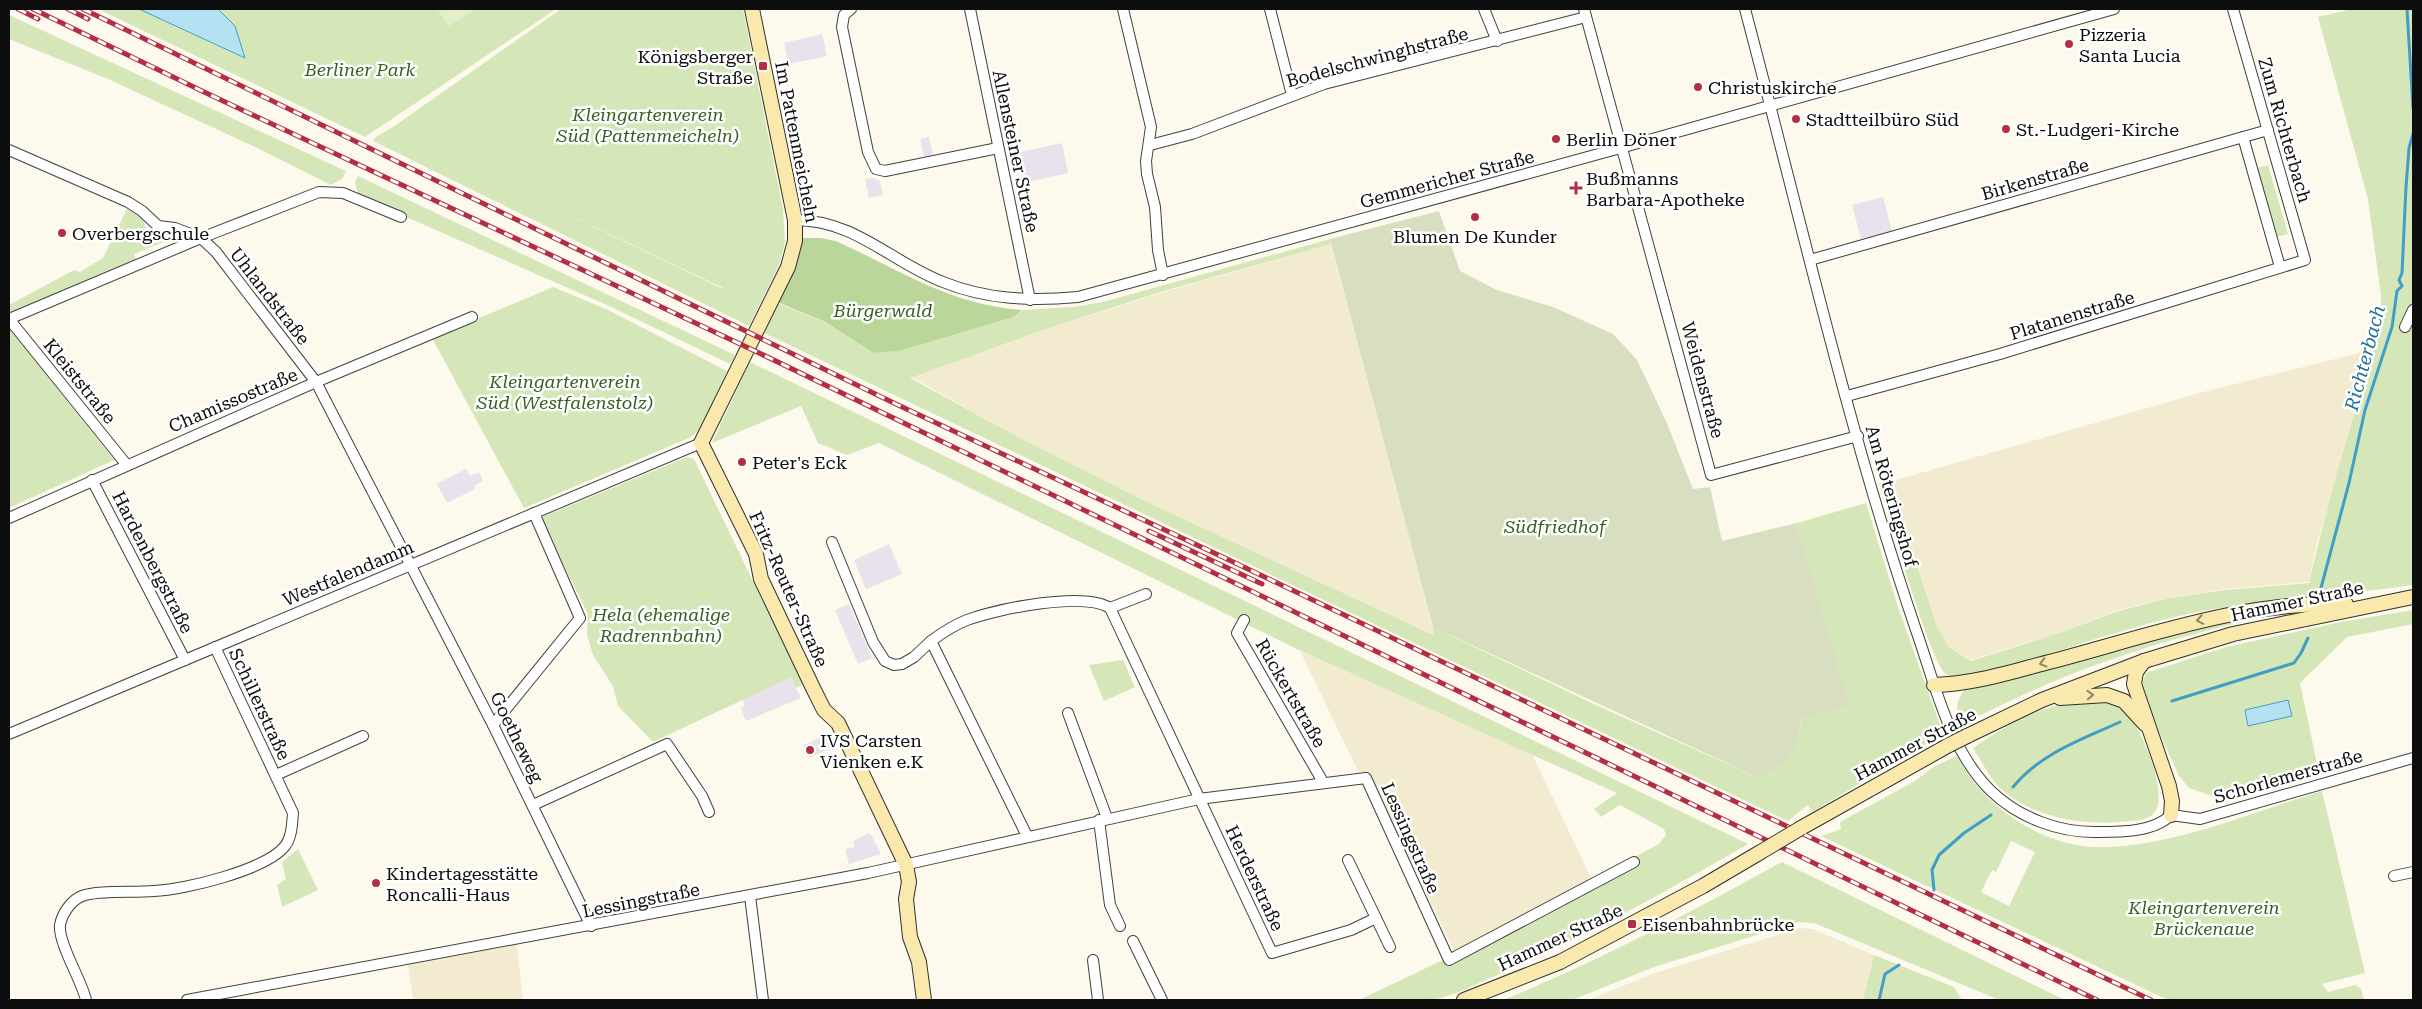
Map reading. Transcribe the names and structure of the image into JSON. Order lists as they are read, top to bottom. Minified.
{"streets":{"main road":["Im Pattenmeicheln","Fritz-Reuter-Straße","Hammer Straße"],"street":["Bodelschwinghstraße","Zum Richterbach","Allensteiner Straße","Gemmericher Straße","Birkenstraße","Uhlandstraße","Platanenstraße","Weidenstraße","Kleiststraße","Chamissostraße","Am Röteringshof","Hardenbergstraße","Westfalendamm","Rückertstraße","Schillerstraße","Goetheweg","Schorlemerstraße","Lessingstraße","Herderstraße"]},"crossings":[["Zum Richterbach","Birkenstraße"],["Zum Richterbach","Platanenstraße"],["Im Pattenmeicheln","Gemmericher Straße"],["Im Pattenmeicheln","Westfalendamm"],["Im Pattenmeicheln","Fritz-Reuter-Straße"],["Allensteiner Straße","Gemmericher Straße"],["Gemmericher Straße","Weidenstraße"],["Gemmericher Straße","Am Röteringshof"],["Birkenstraße","Am Röteringshof"],["Uhlandstraße","Chamissostraße"],["Uhlandstraße","Westfalendamm"],["Uhlandstraße","Goetheweg"],["Platanenstraße","Am Röteringshof"],["Weidenstraße","Am Röteringshof"],["Kleiststraße","Chamissostraße"],["Chamissostraße","Hardenbergstraße"],["Am Röteringshof","Schorlemerstraße"],["Hardenbergstraße","Westfalendamm"],["Westfalendamm","Fritz-Reuter-Straße"],["Westfalendamm","Schillerstraße"],["Westfalendamm","Goetheweg"],["Fritz-Reuter-Straße","Lessingstraße"],["Rückertstraße","Lessingstraße"],["Goetheweg","Lessingstraße"],["Lessingstraße","Herderstraße"]],"water":["Richterbach"],"parks":["Berliner Park","Kleingartenverein Süd (Pattenmeicheln)","Bürgerwald","Kleingartenverein Süd (Westfalenstolz)","Südfriedhof","Hela (ehemalige Radrennbahn)","Kleingartenverein Brückenaue"],"places":{"other":["Pizzeria Santa Lucia","Christuskirche","Stadtteilbüro Süd","St.-Ludgeri-Kirche","Berlin Döner","Blumen De Kunder","Overbergschule","Peter's Eck","IVS Carsten Vienken e.K","Kindertagesstätte Roncalli-Haus"],"transit":["Königsberger Straße","Eisenbahnbrücke"],"health":["Bußmanns Barbara-Apotheke"]}}
